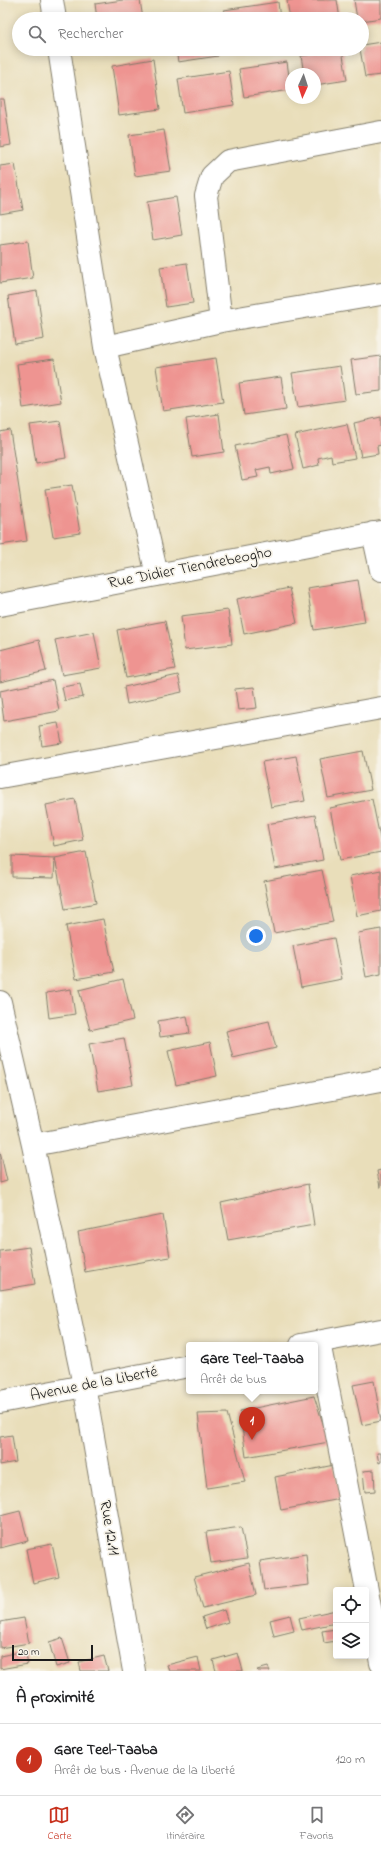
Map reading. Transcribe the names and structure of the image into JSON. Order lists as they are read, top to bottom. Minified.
{"streets":{"street":["Rue Didier Tiendrebeogho","Avenue de la Liberté","Rue 12.11"]},"crossings":[["Avenue de la Liberté","Rue 12.11"]],"scale_bar":"20 m","north":"bottom","page":{"search":"Rechercher","popup":["Gare Teel-Taaba","Arrêt de bus"],"pins":"1","scale":"20 m","heading":"À proximité","list":[{"mark":"1","name":"Gare Teel-Taaba","note":"Arrêt de bus · Avenue de la Liberté","value":"120 m"}],"nav":["Carte","Itinéraire","Favoris"]}}
